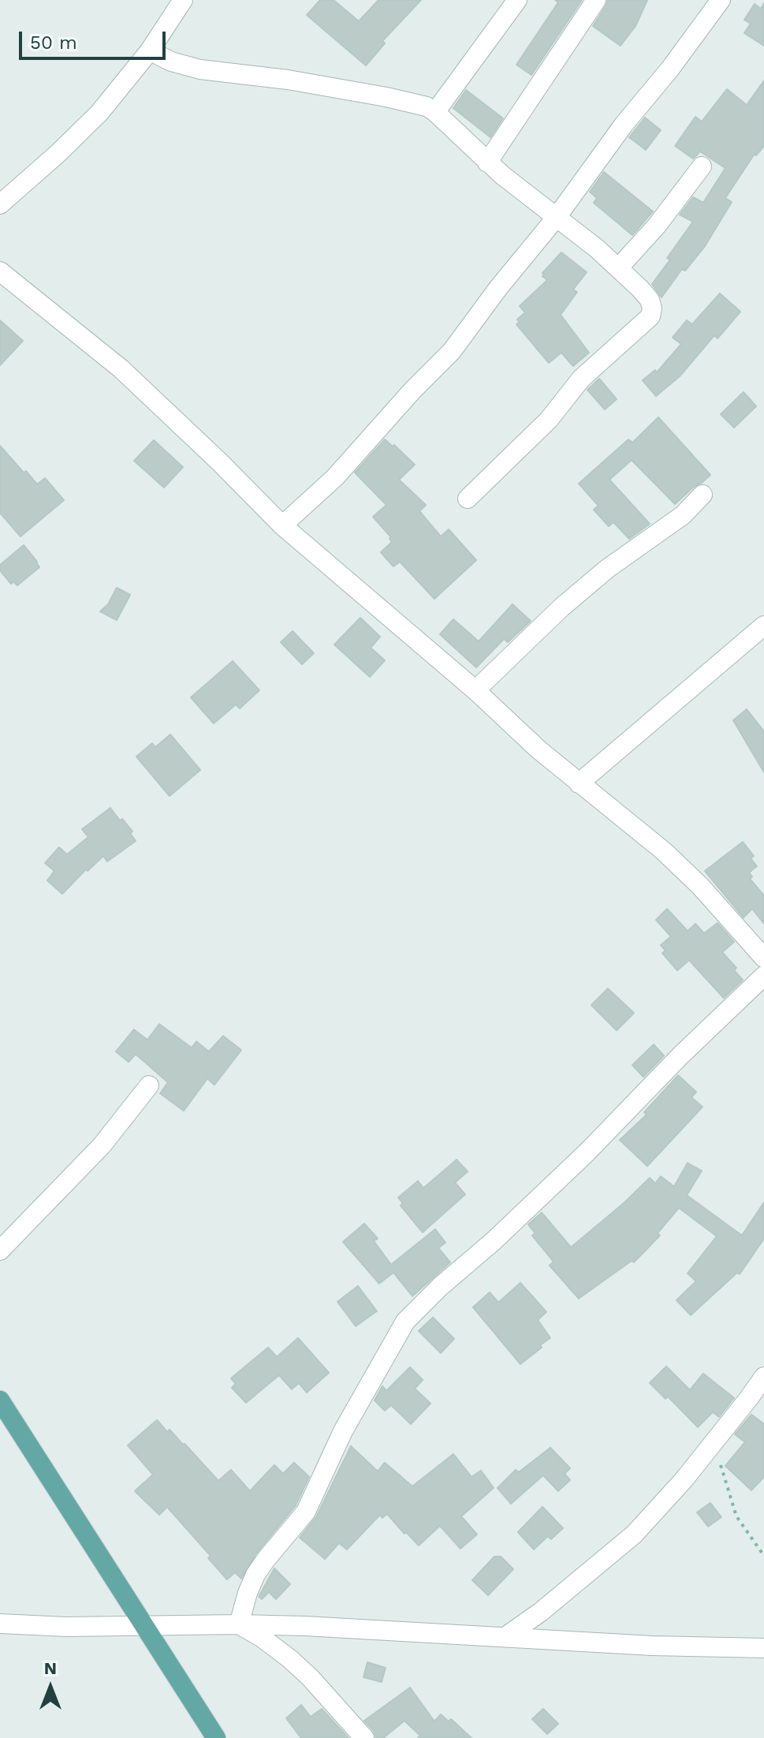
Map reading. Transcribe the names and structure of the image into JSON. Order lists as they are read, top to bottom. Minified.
{"scale_bar":"50 m","north":"top"}
